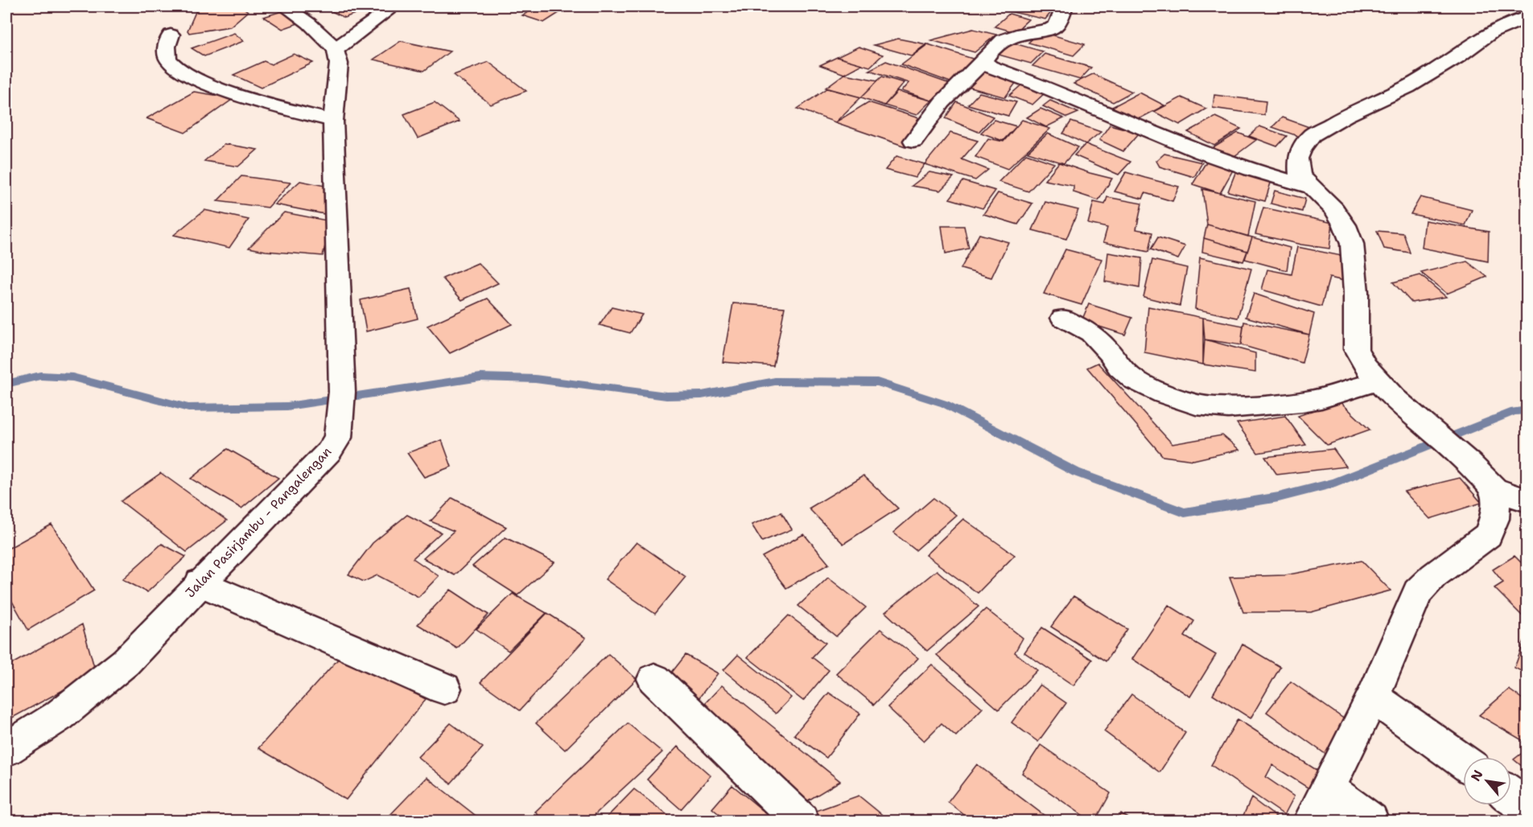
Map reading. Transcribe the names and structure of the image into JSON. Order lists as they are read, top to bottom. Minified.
{"streets":{"street":["Jalan Pasirjambu - Pangalengan"]},"north":"top left"}
